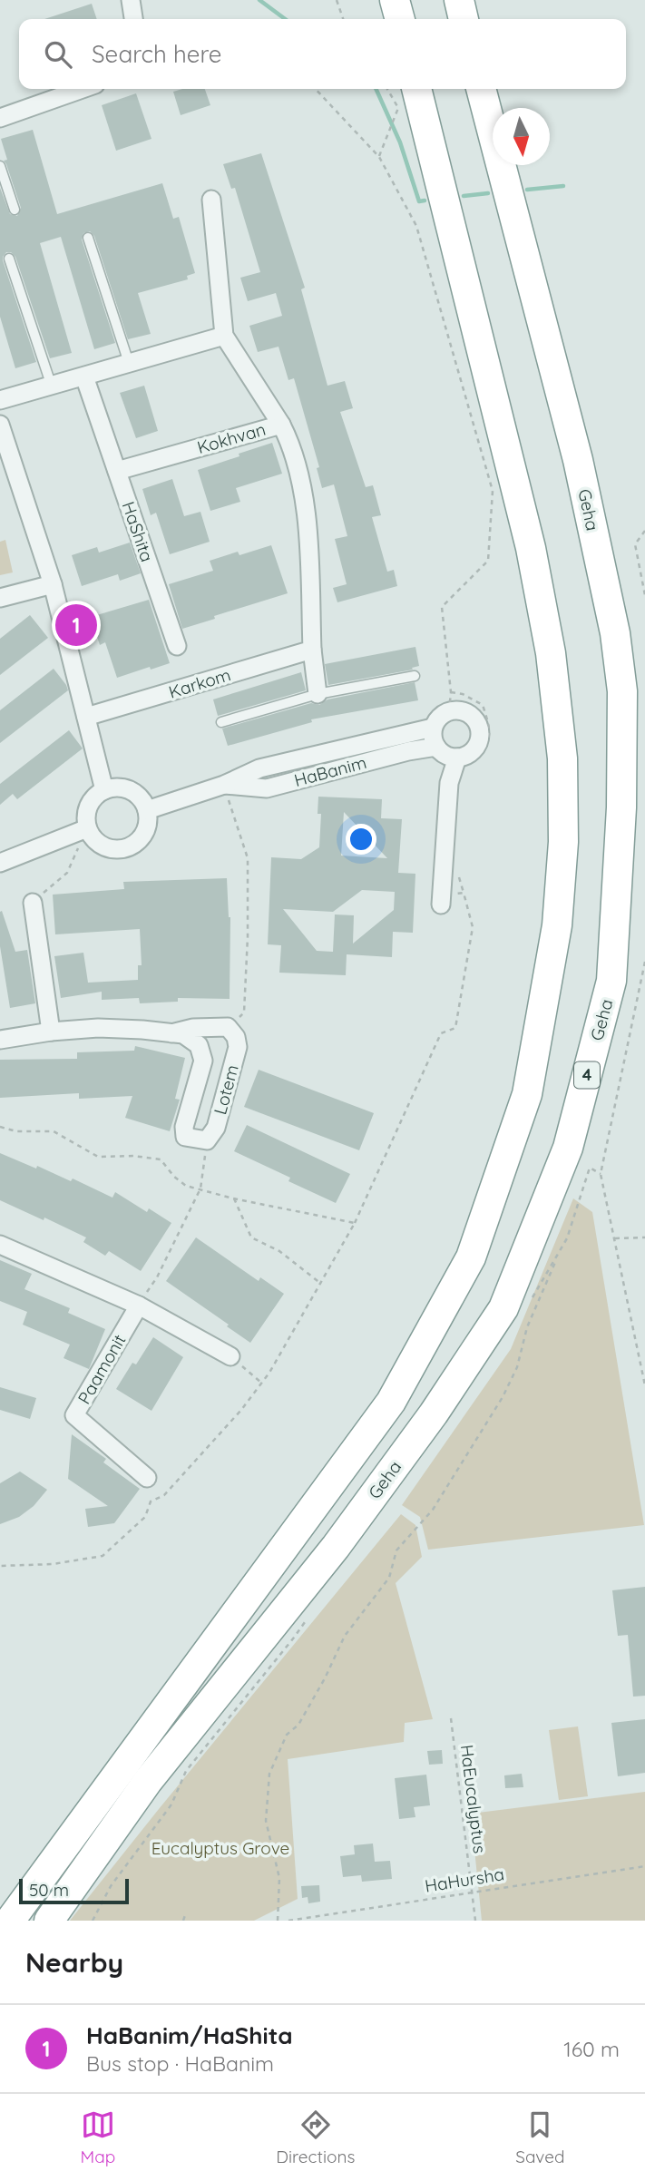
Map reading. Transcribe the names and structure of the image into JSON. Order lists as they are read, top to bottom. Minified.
{"streets":{"highway":["Geha","4"],"street":["Kokhvan","HaShita","Karkom","HaBanim","Lotem","Paamonit"],"path":["HaEucalyptus","HaHursha"]},"crossings":[["Kokhvan","HaShita"],["HaEucalyptus","HaHursha"]],"parks":["Eucalyptus Grove"],"scale_bar":"50 m","north":"bottom","page":{"search":"Search here","pins":"1","scale":"50 m","heading":"Nearby","list":[{"mark":"1","name":"HaBanim/HaShita","note":"Bus stop · HaBanim","value":"160 m"}],"nav":["Map","Directions","Saved"]}}
